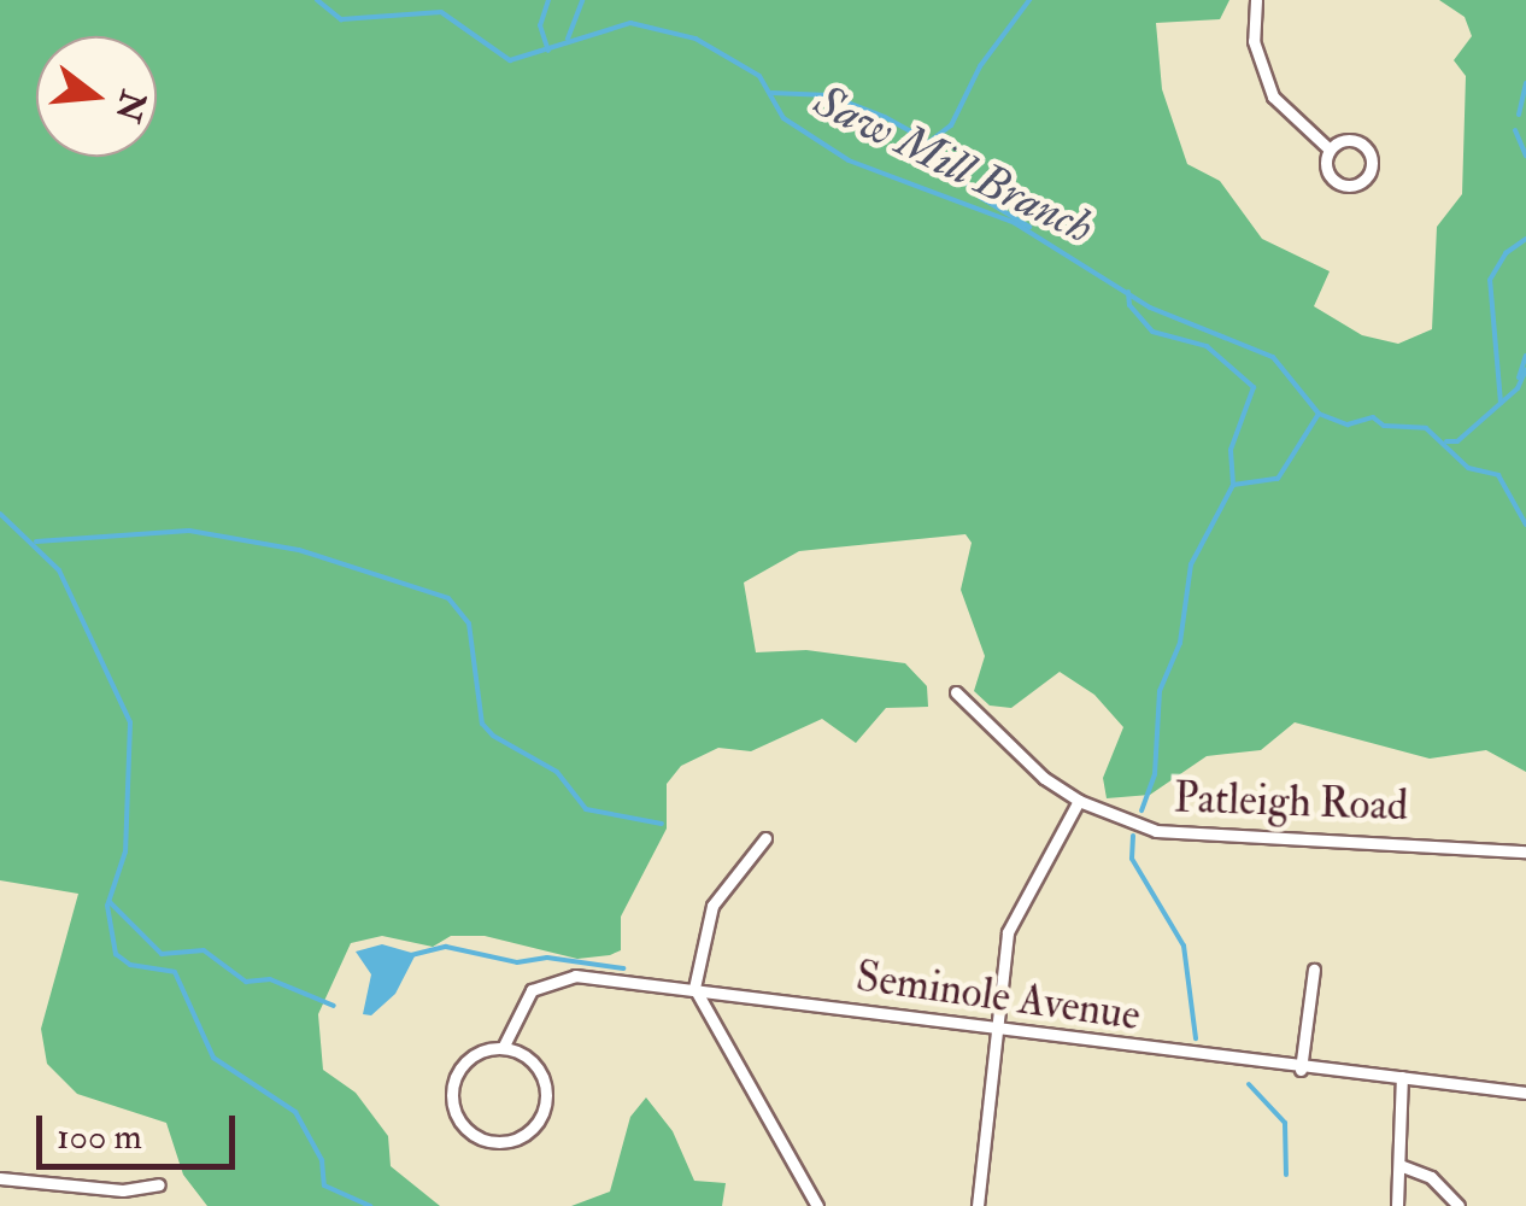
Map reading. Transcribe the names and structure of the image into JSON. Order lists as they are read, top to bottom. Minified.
{"streets":{"street":["Patleigh Road","Seminole Avenue"]},"water":["Saw Mill Branch"],"scale_bar":"100 m","north":"right"}
